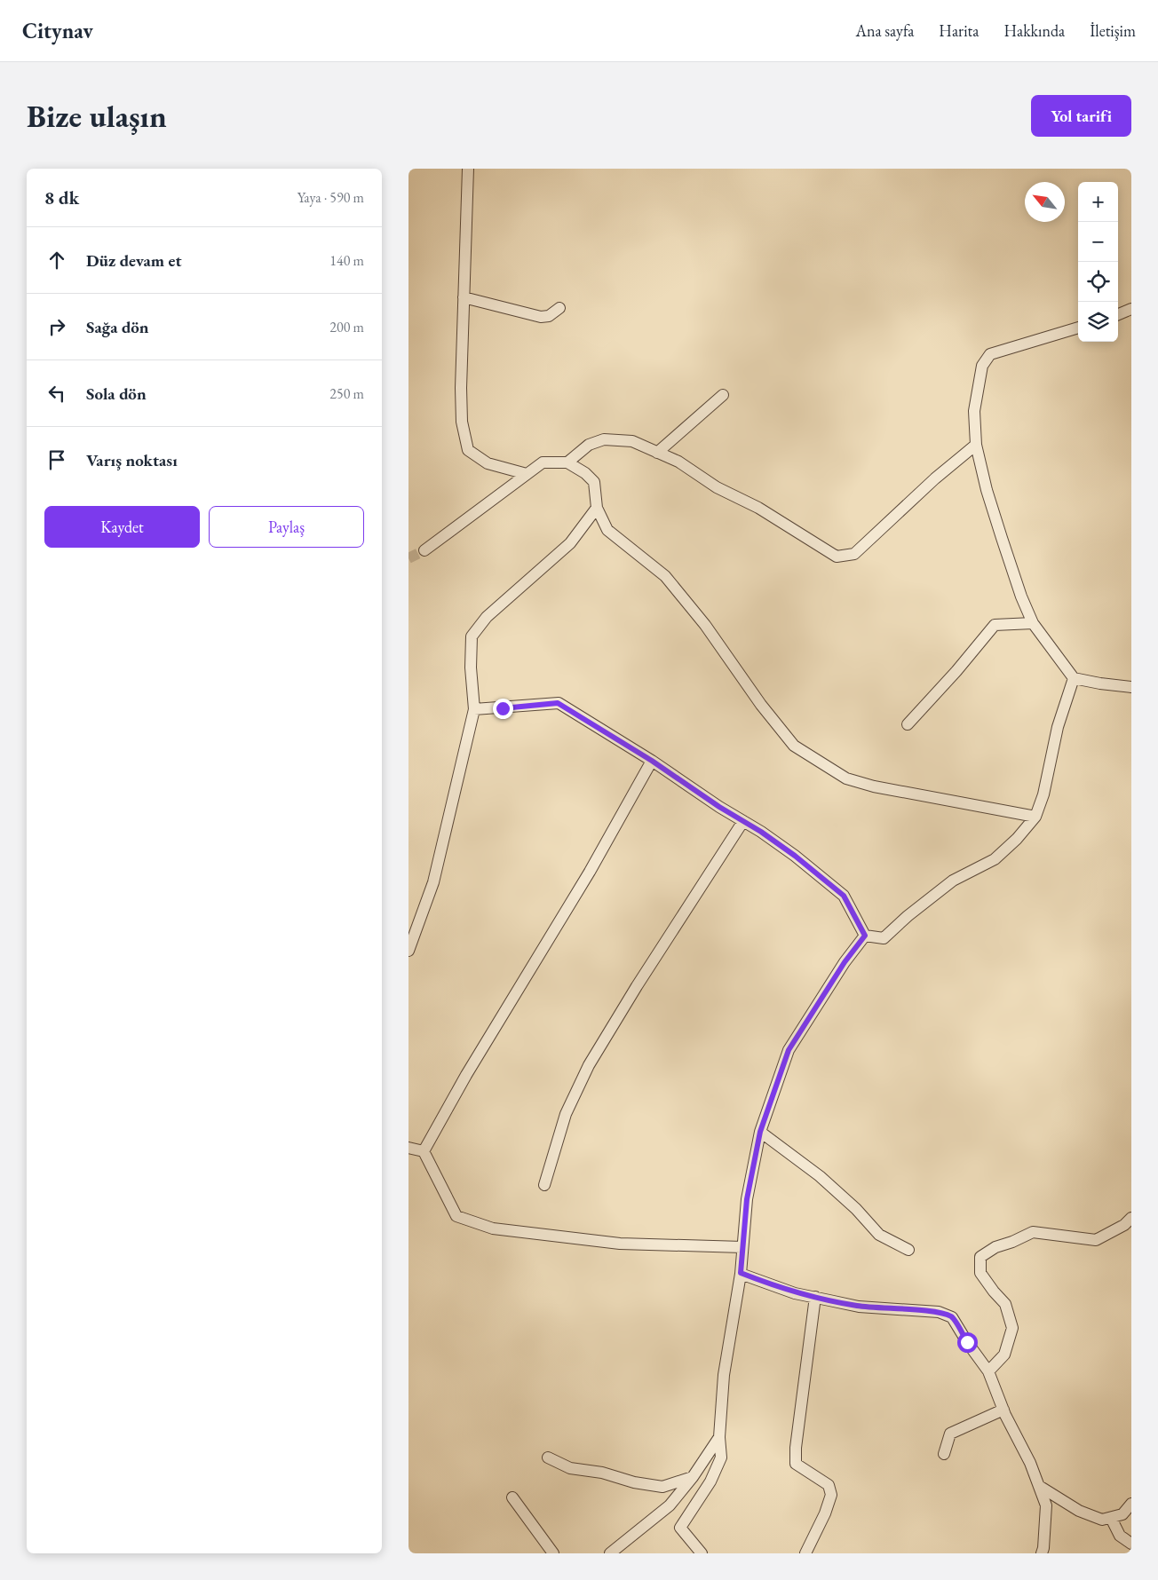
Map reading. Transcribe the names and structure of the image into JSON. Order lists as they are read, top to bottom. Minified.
{"north":"top left","page":{"header":"Citynav","nav":["Ana sayfa","Harita","Hakkında","İletişim"],"buttons":["Yol tarifi",["Kaydet","Paylaş"]],"title":"Bize ulaşın","heading":["8 dk","Yaya · 590 m"],"map_buttons":["+","−"],"list":[["Düz devam et","140 m"],["Sağa dön","200 m"],["Sola dön","250 m"],"Varış noktası"]}}
